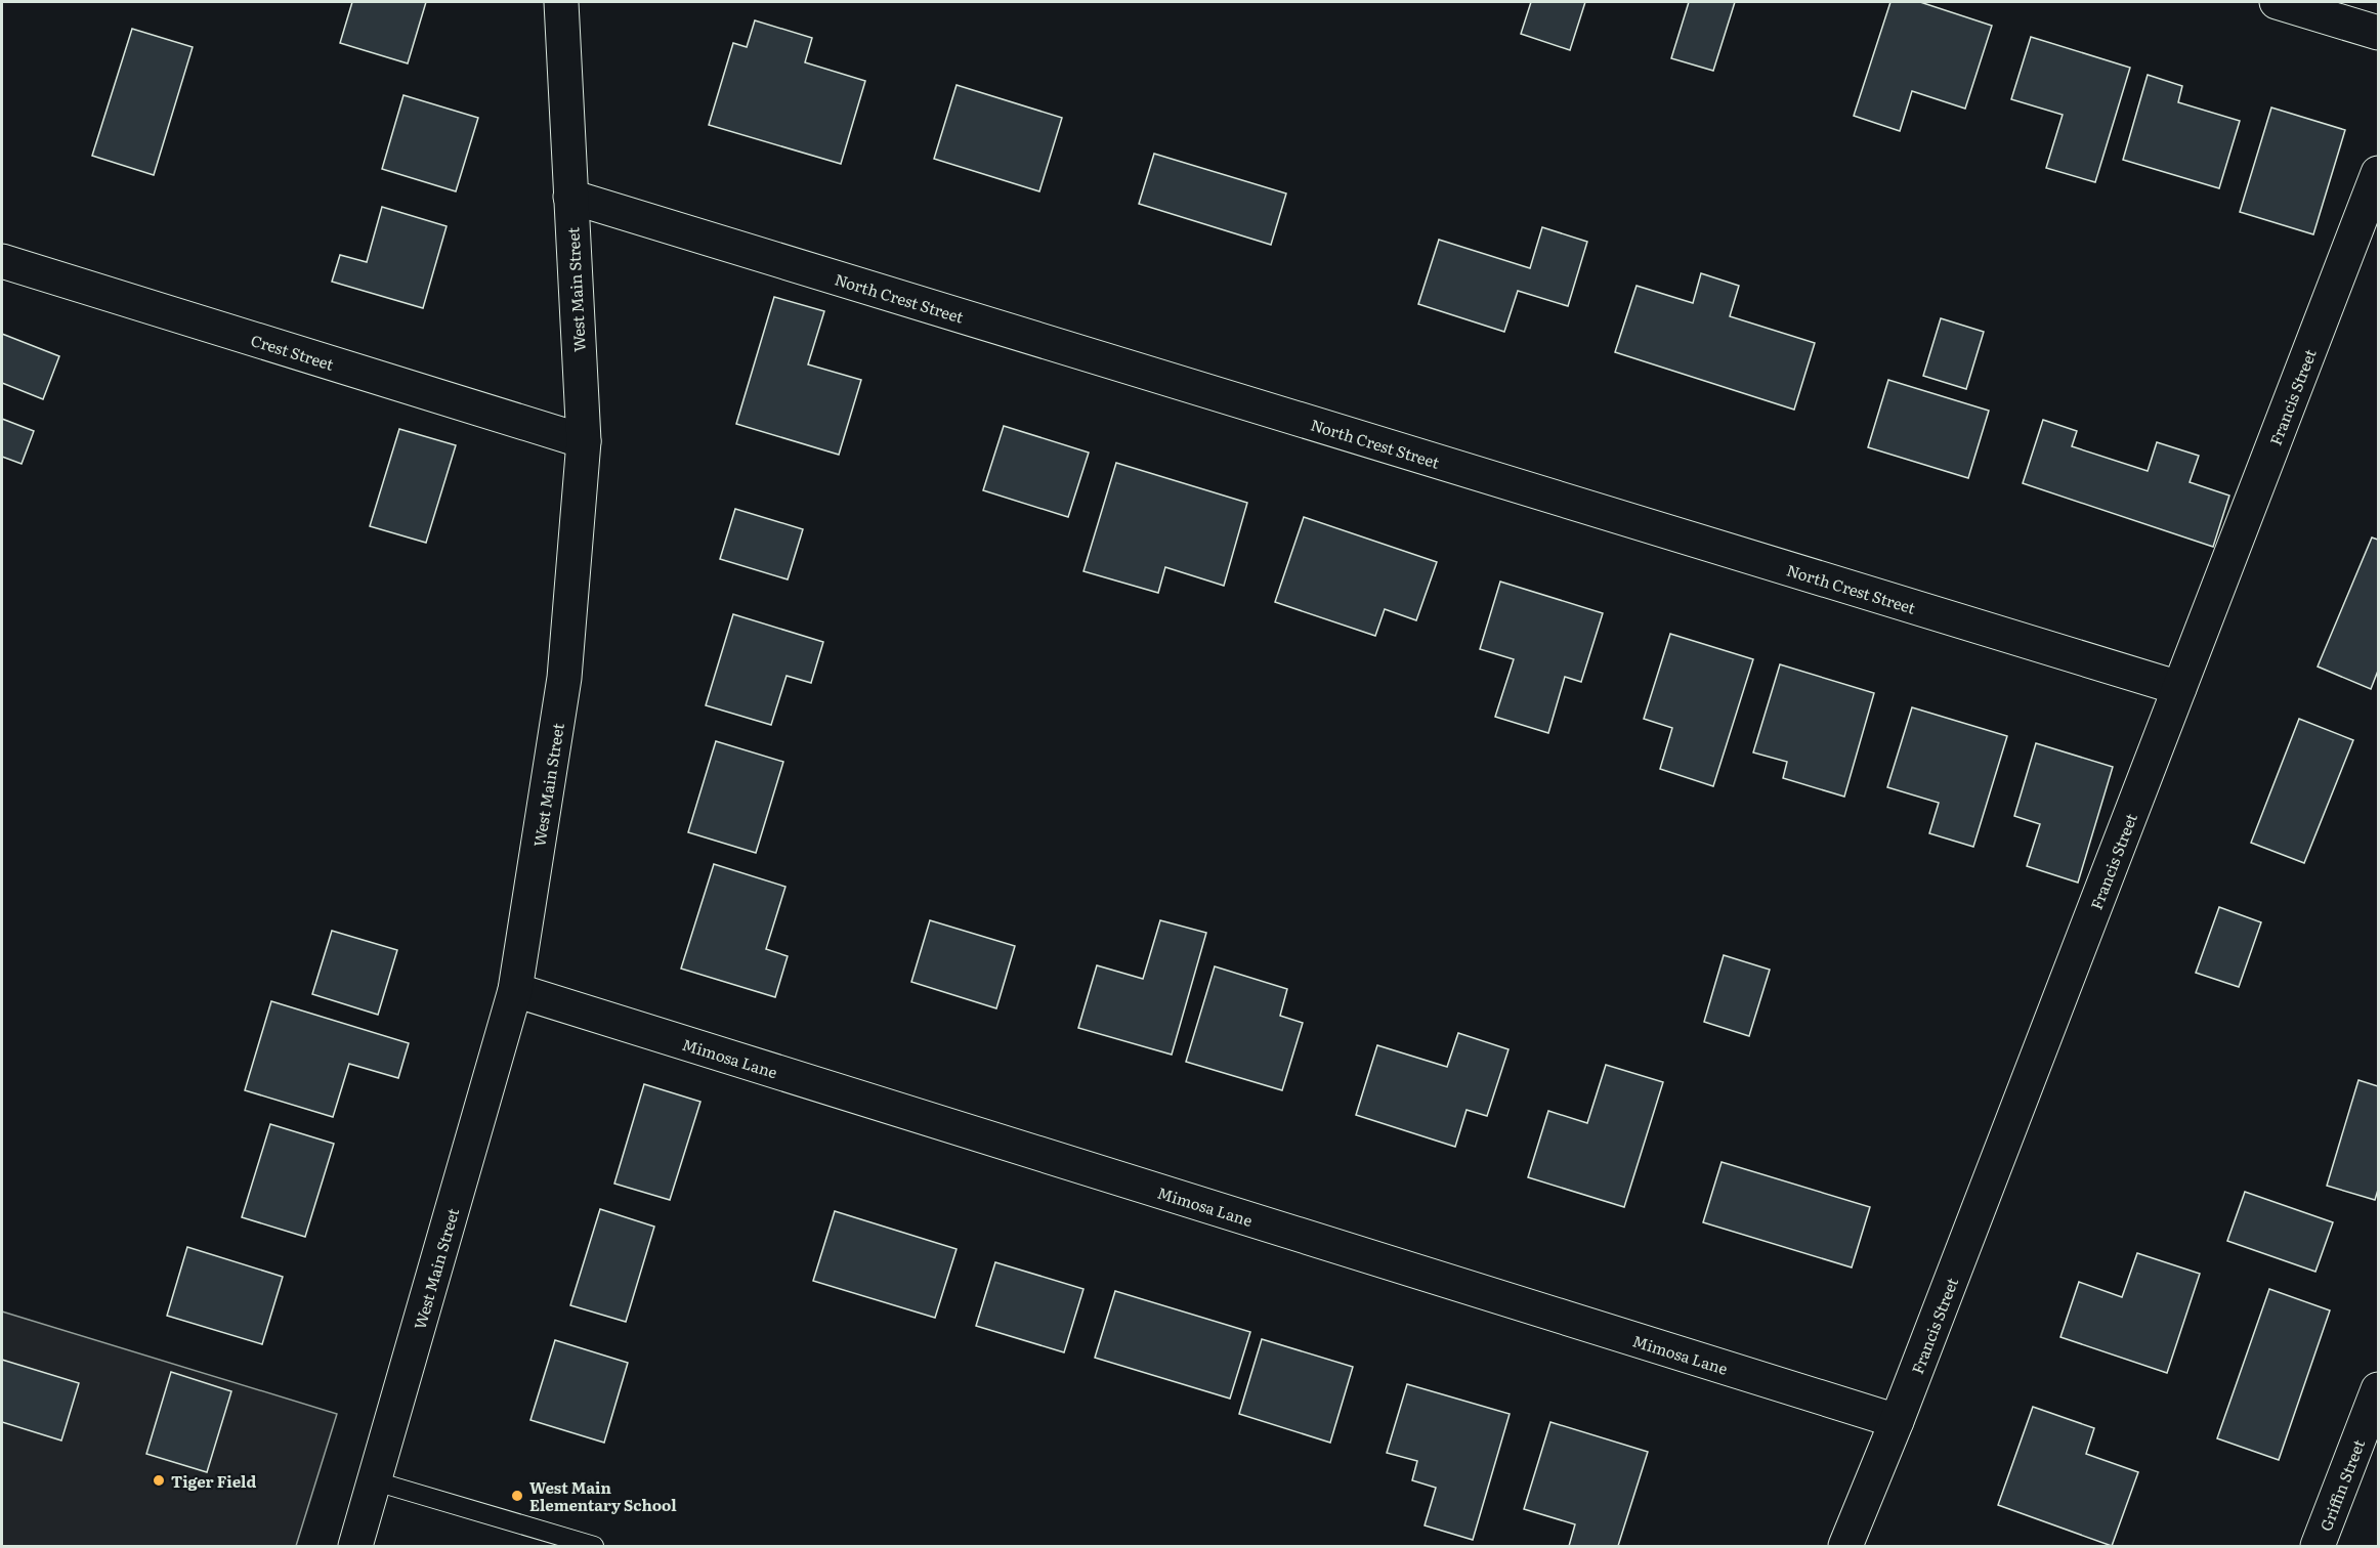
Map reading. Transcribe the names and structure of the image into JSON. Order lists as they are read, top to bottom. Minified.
{"streets":{"street":["West Main Street","North Crest Street","Crest Street","Francis Street","Mimosa Lane","Griffin Street"]},"crossings":[["West Main Street","North Crest Street"],["West Main Street","Crest Street"],["West Main Street","Mimosa Lane"],["North Crest Street","Francis Street"],["Francis Street","Mimosa Lane"]],"places":["Tiger Field","West Main Elementary School"]}
